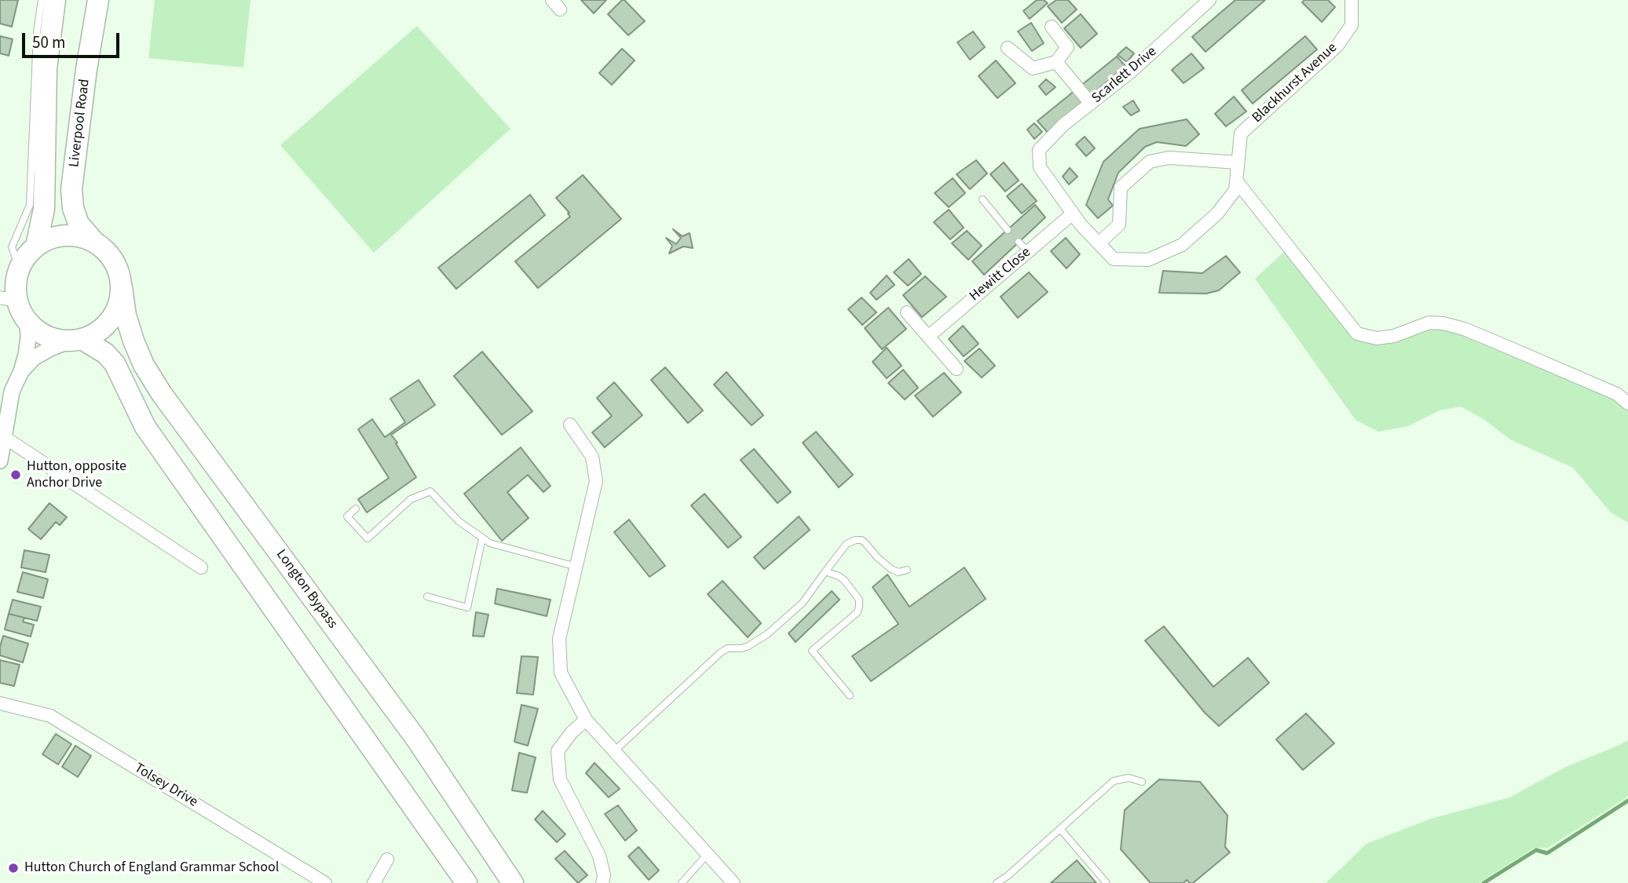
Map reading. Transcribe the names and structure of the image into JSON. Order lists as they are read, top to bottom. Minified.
{"streets":{"highway":["Liverpool Road","Longton Bypass"],"street":["Scarlett Drive","Blackhurst Avenue","Hewitt Close","Tolsey Drive"]},"crossings":[["Scarlett Drive","Hewitt Close"],["Liverpool Road","Longton Bypass"]],"places":["Hutton, opposite Anchor Drive","Hutton Church of England Grammar School"],"scale_bar":"50 m"}
